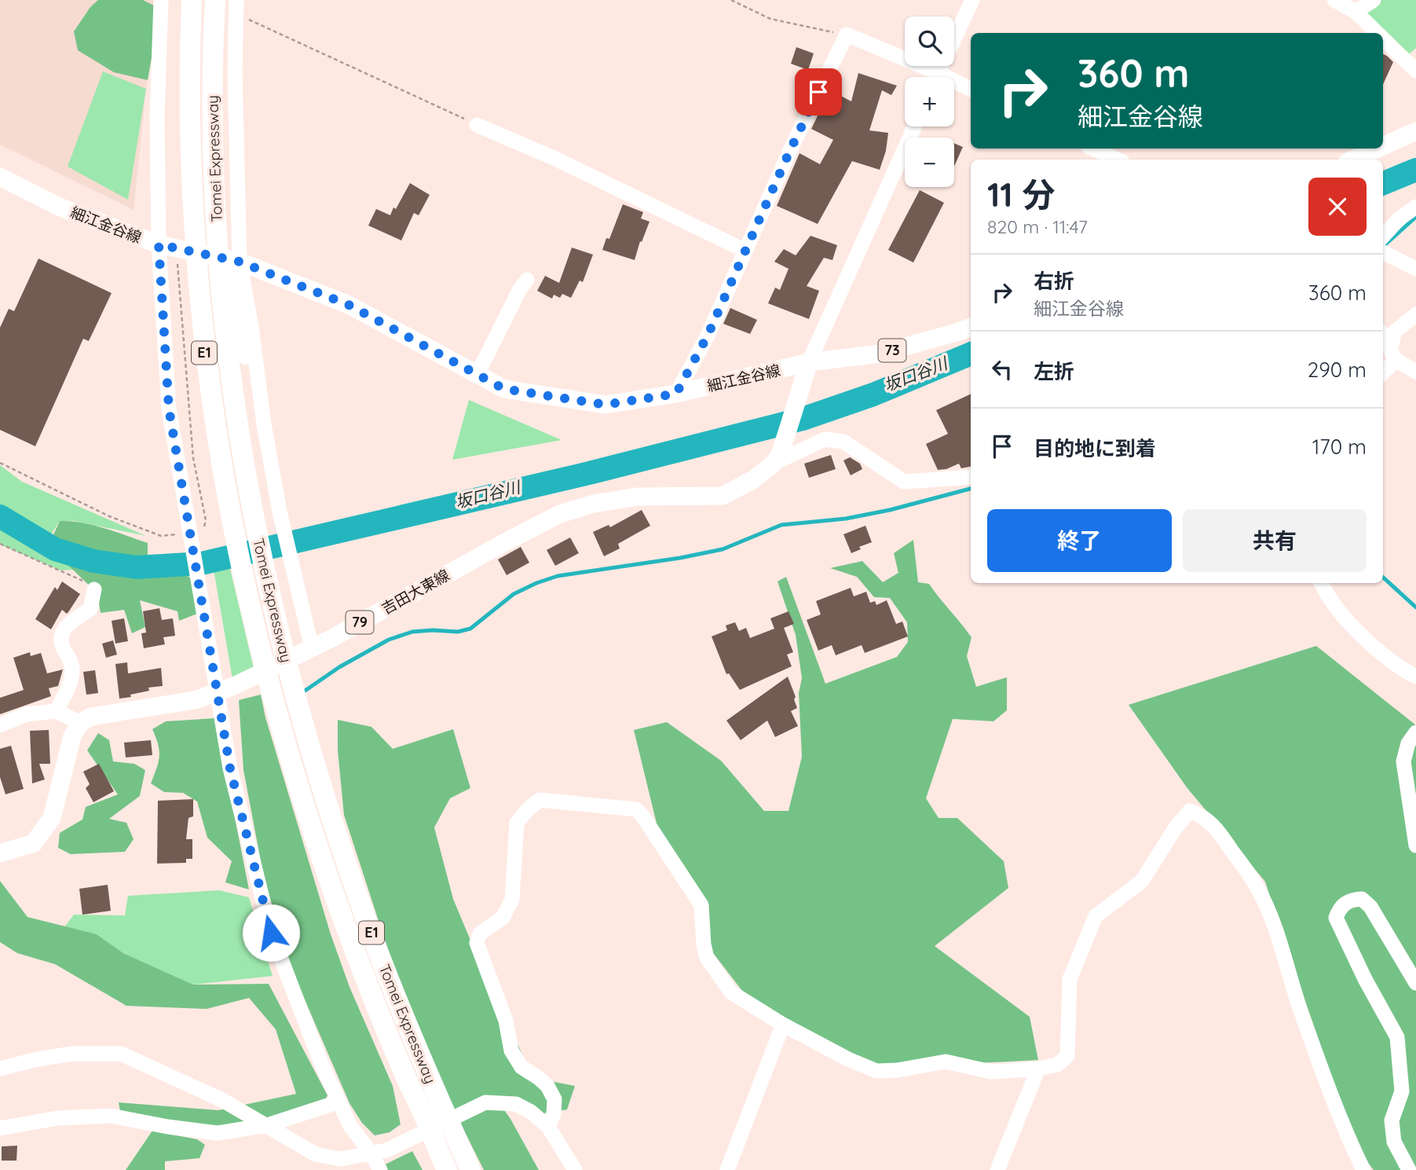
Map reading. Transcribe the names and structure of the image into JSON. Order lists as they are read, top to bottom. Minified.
{"streets":{"highway":["Tomei Expressway","E1"],"main road":["細江金谷線","73","吉田大東線","79"]},"crossings":[["細江金谷線","73"]],"water":["坂口谷川"],"page":{"map_buttons":["+","−"],"turn":["360 m","細江金谷線"],"heading":["11 分","820 m · 11:47"],"list":[{"name":"右折","note":"細江金谷線","value":"360 m"},{"name":"左折","value":"290 m"},{"name":"目的地に到着","value":"170 m"}],"buttons":["終了","共有"]}}
